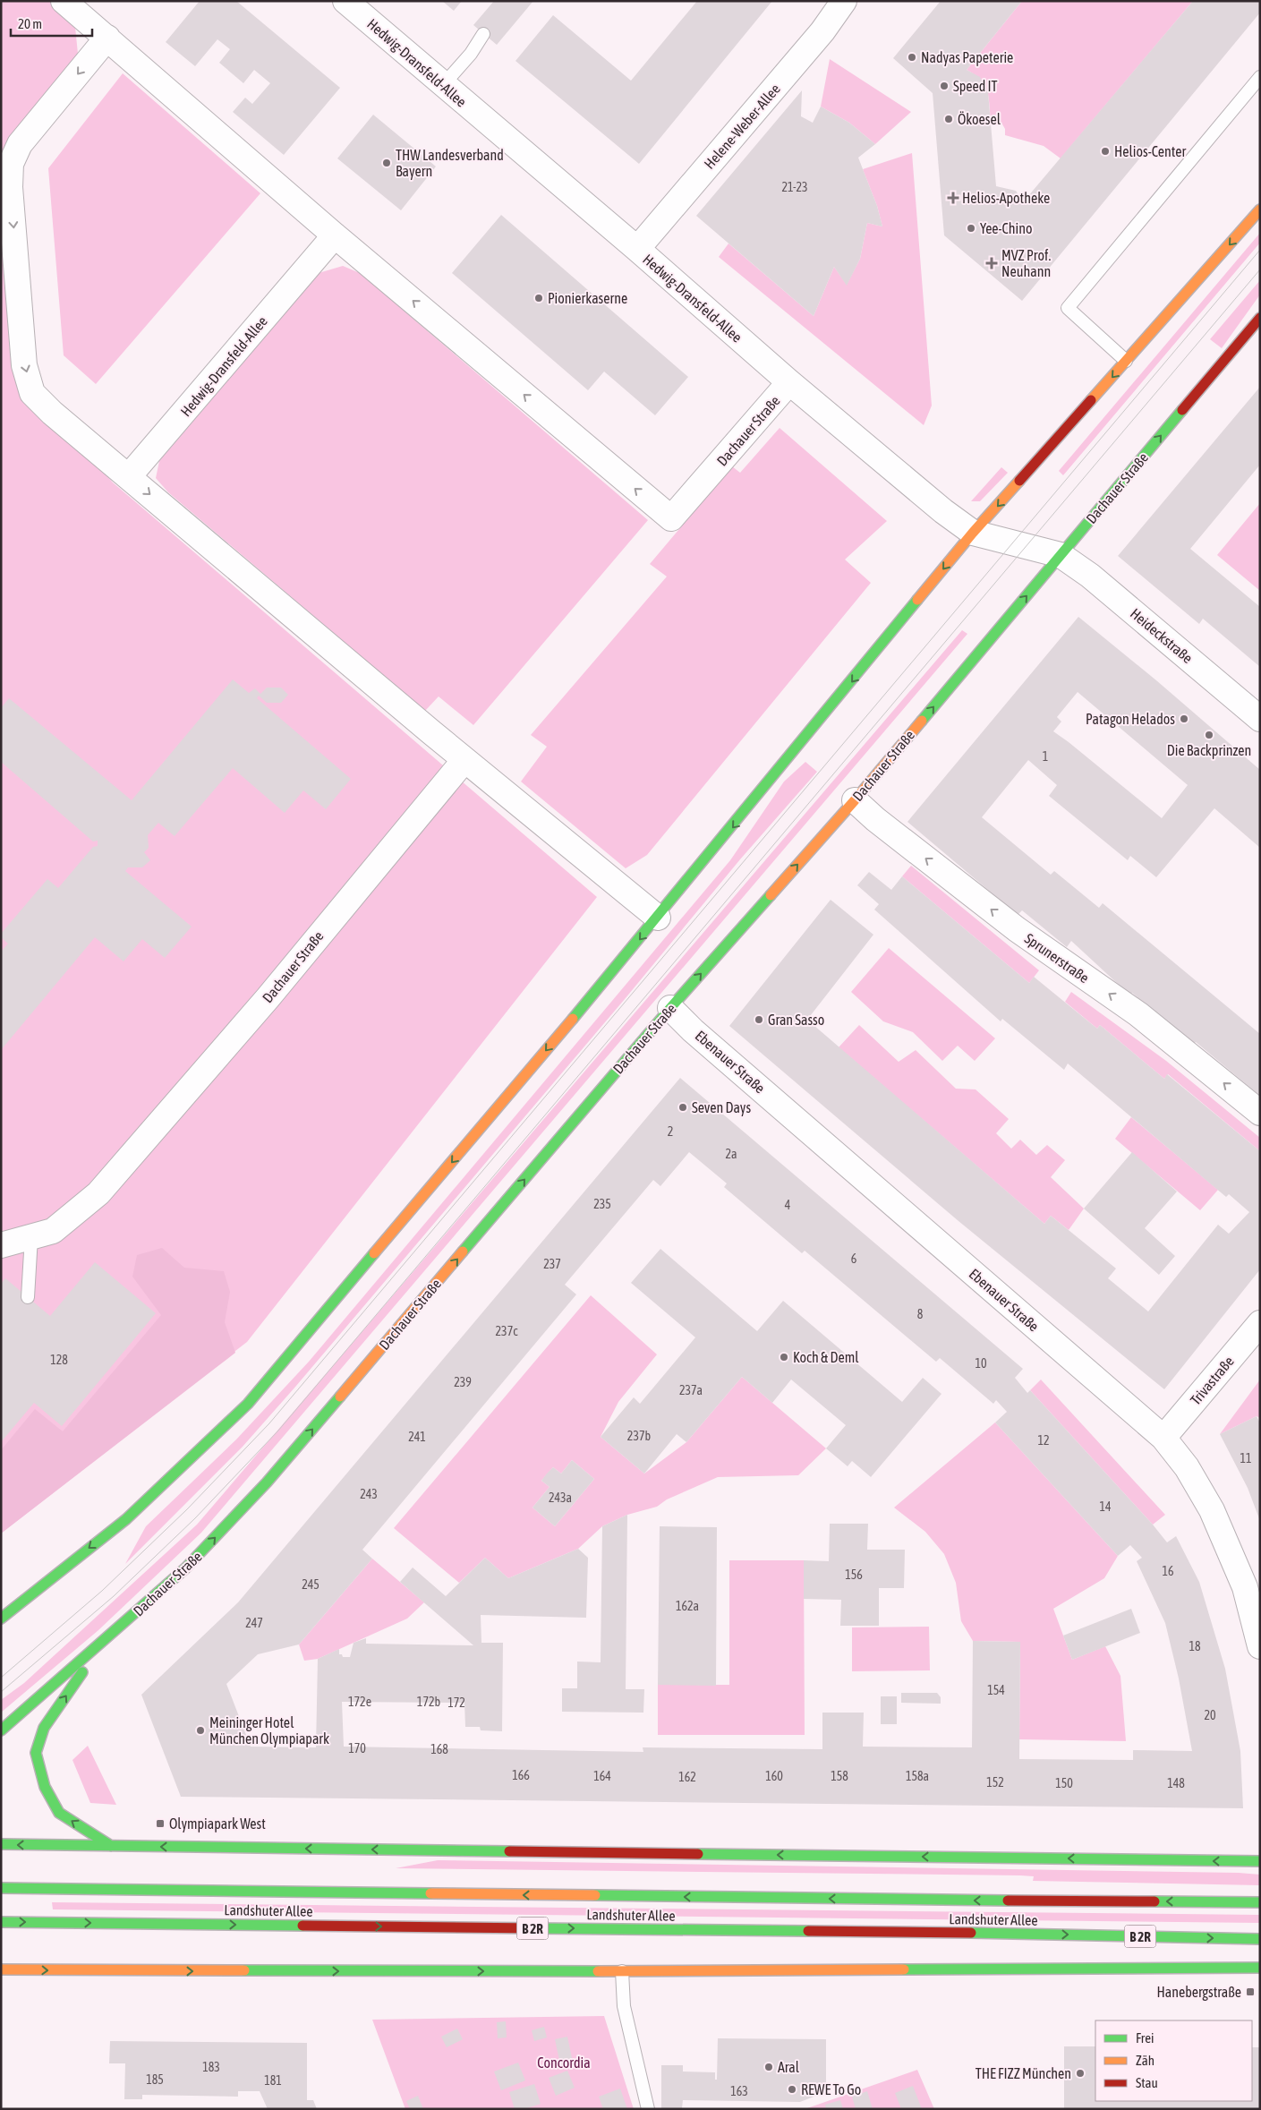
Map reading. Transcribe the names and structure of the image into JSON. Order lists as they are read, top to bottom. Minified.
{"streets":{"main road":["Dachauer Straße","Landshuter Allee","B 2R"],"street":["Hedwig-Dransfeld-Allee","Helene-Weber-Allee","Heideckstraße","Sprunerstraße","Ebenauer Straße","Trivastraße"]},"crossings":[["Hedwig-Dransfeld-Allee","Helene-Weber-Allee"],["Hedwig-Dransfeld-Allee","Dachauer Straße"],["Hedwig-Dransfeld-Allee","Heideckstraße"],["Dachauer Straße","Heideckstraße"],["Dachauer Straße","Sprunerstraße"],["Dachauer Straße","Ebenauer Straße"],["Ebenauer Straße","Trivastraße"]],"one_way":["Sprunerstraße"],"parks":["Concordia"],"places":{"other":["Nadyas Papeterie","Speed IT","Ökoesel","Helios-Center","THW Landesverband Bayern","Yee-Chino","Pionierkaserne","Patagon Helados","Die Backprinzen","Gran Sasso","Seven Days","Koch & Deml","Meininger Hotel München Olympiapark","Aral","THE FIZZ München","REWE To Go"],"health":["Helios-Apotheke","MVZ Prof. Neuhann"],"transit":["Olympiapark West","Hanebergstraße"]},"house_numbers":["21-23","1","2","2a","235","4","6","237","8","237c","128","10","239","237a","237b","241","12","11","243","243a","14","16","156","245","162a","247","18","154","172e","172b","172","20","170","168","166","164","160","158","158a","162","152","150","148","183","185","181","163"],"legend":["Frei","Zäh","Stau"],"scale_bar":"20 m"}
